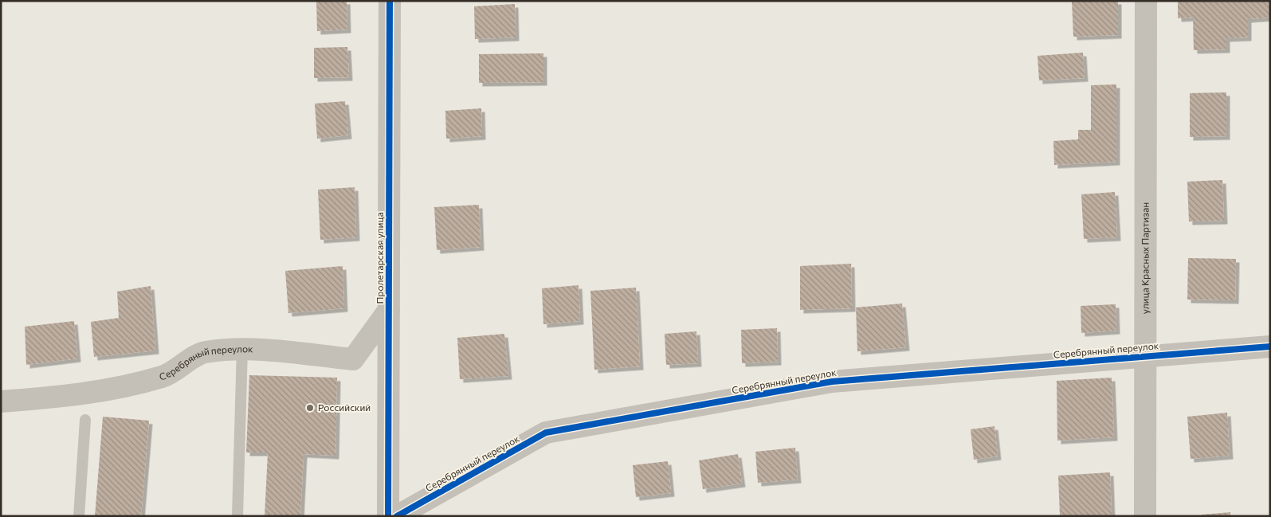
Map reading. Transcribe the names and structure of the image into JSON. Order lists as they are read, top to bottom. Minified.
{"streets":{"street":["Пролетарская улица","улица Красных Партизан","Серебрянный переулок","Серебряный переулок"]},"crossings":[["Пролетарская улица","Серебряный переулок"],["улица Красных Партизан","Серебрянный переулок"]],"places":["Российский"]}
